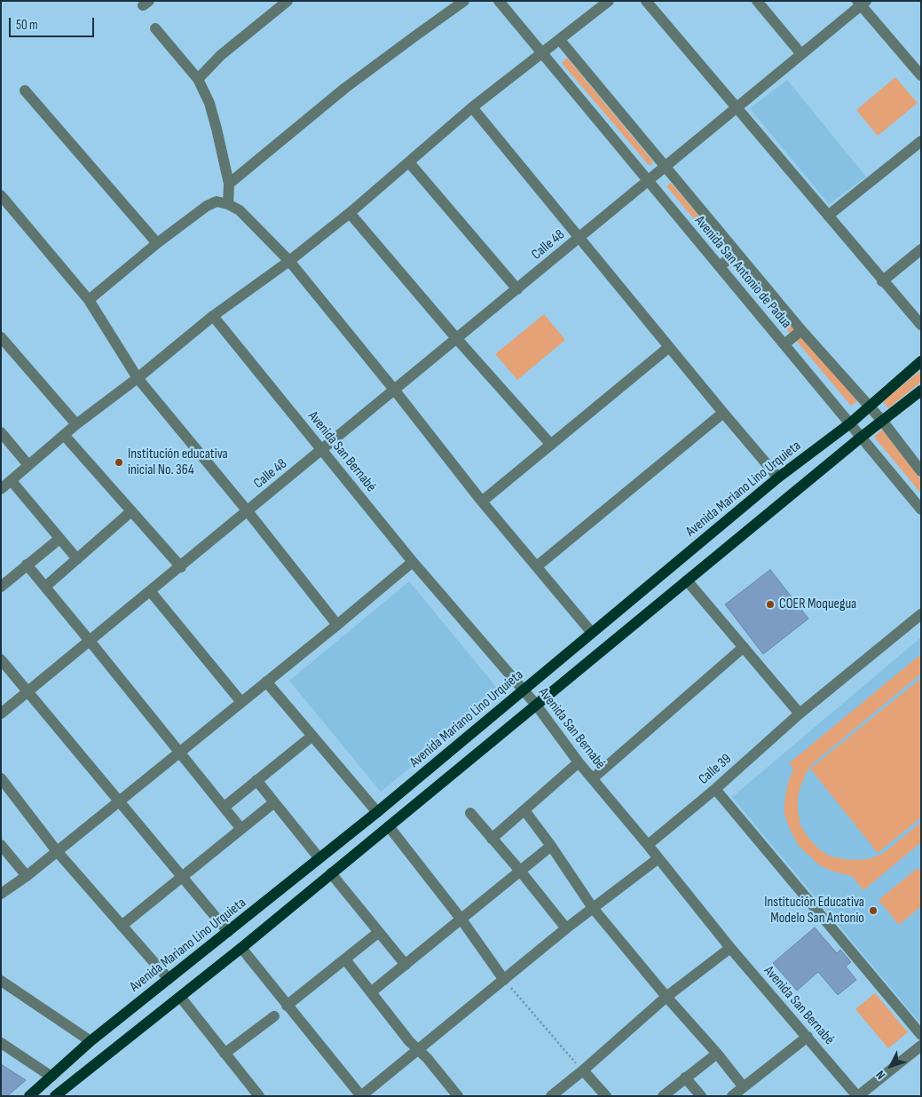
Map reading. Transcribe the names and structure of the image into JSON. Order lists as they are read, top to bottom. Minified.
{"streets":{"main road":["Avenida Mariano Lino Urquieta"],"street":["Calle 48","Avenida San Antonio de Padua","Avenida San Bernabé","Calle 39"]},"crossings":[["Calle 48","Avenida San Antonio de Padua"],["Calle 48","Avenida San Bernabé"],["Avenida San Antonio de Padua","Avenida Mariano Lino Urquieta"],["Avenida San Bernabé","Avenida Mariano Lino Urquieta"],["Avenida San Bernabé","Calle 39"]],"places":["Institución educativa inicial No. 364","COER Moquegua","Institución Educativa Modelo San Antonio"],"scale_bar":"50 m","north":"bottom left"}
